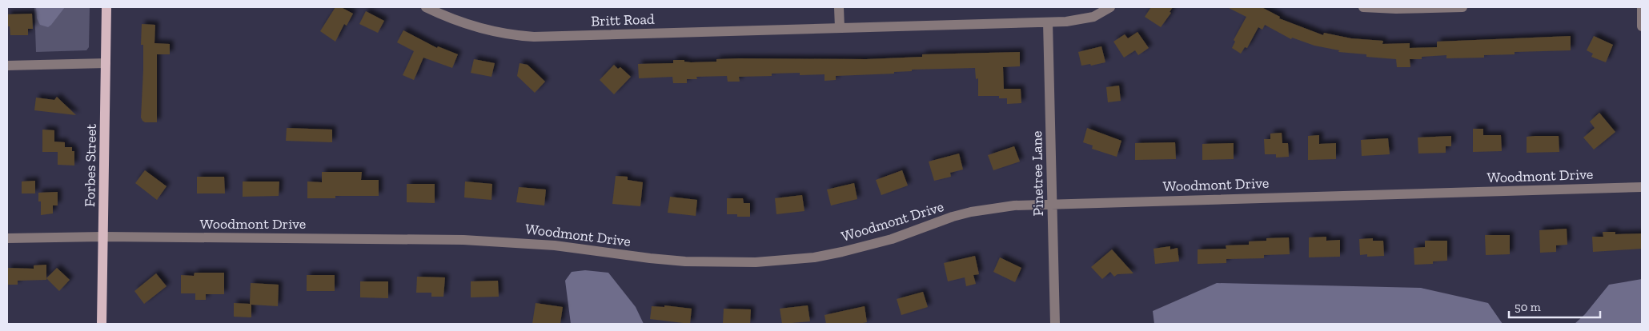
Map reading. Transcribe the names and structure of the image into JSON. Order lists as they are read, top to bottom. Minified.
{"streets":{"main road":["Forbes Street"],"street":["Britt Road","Pinetree Lane","Woodmont Drive"]},"crossings":[["Britt Road","Pinetree Lane"],["Forbes Street","Woodmont Drive"],["Pinetree Lane","Woodmont Drive"]],"scale_bar":"50 m"}
